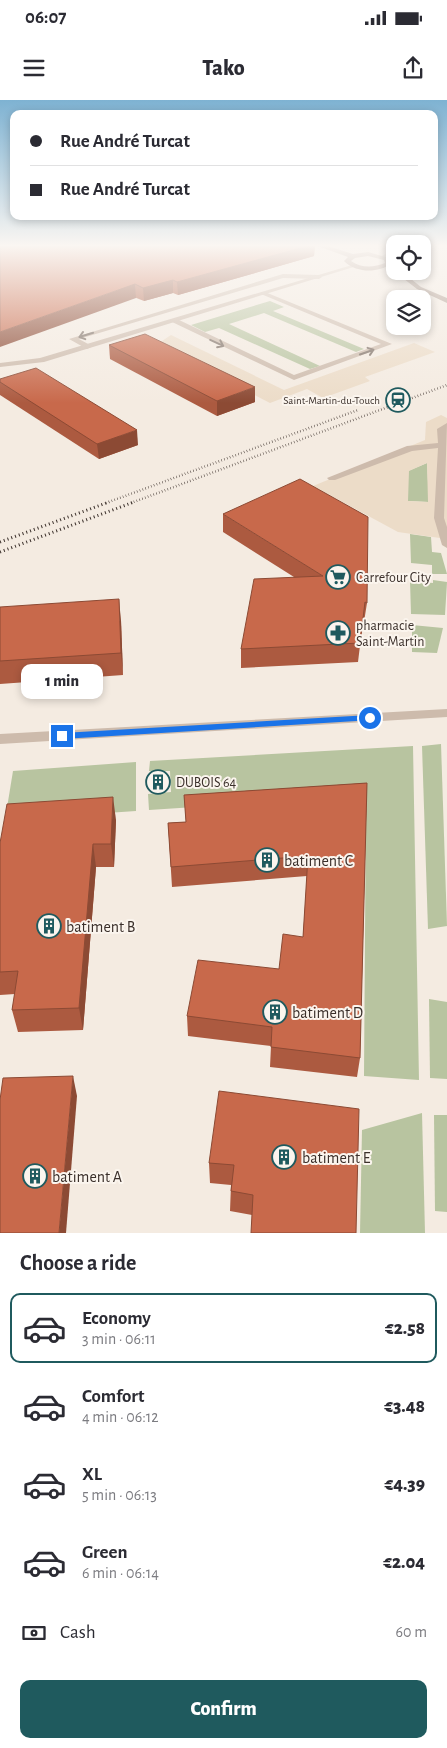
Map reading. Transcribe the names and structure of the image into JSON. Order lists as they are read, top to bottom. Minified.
{"places":{"station":["Saint-Martin-du-Touch"],"supermarket":["Carrefour City"],"pharmacy":["pharmacie Saint-Martin"],"building":["DUBOIS 64","batiment C","batiment B","batiment D","batiment E","batiment A"]},"page":{"status":"06:07","header":"Tako","banner":["Rue André Turcat","Rue André Turcat"],"bubble":"1 min","heading":"Choose a ride","list":[{"name":"Economy","note":"3 min · 06:11","value":"€2.58"},{"name":"Comfort","note":"4 min · 06:12","value":"€3.48"},{"name":"XL","note":"5 min · 06:13","value":"€4.39"},{"name":"Green","note":"6 min · 06:14","value":"€2.04"}],"pay":["Cash","60 m"],"buttons":"Confirm"}}
